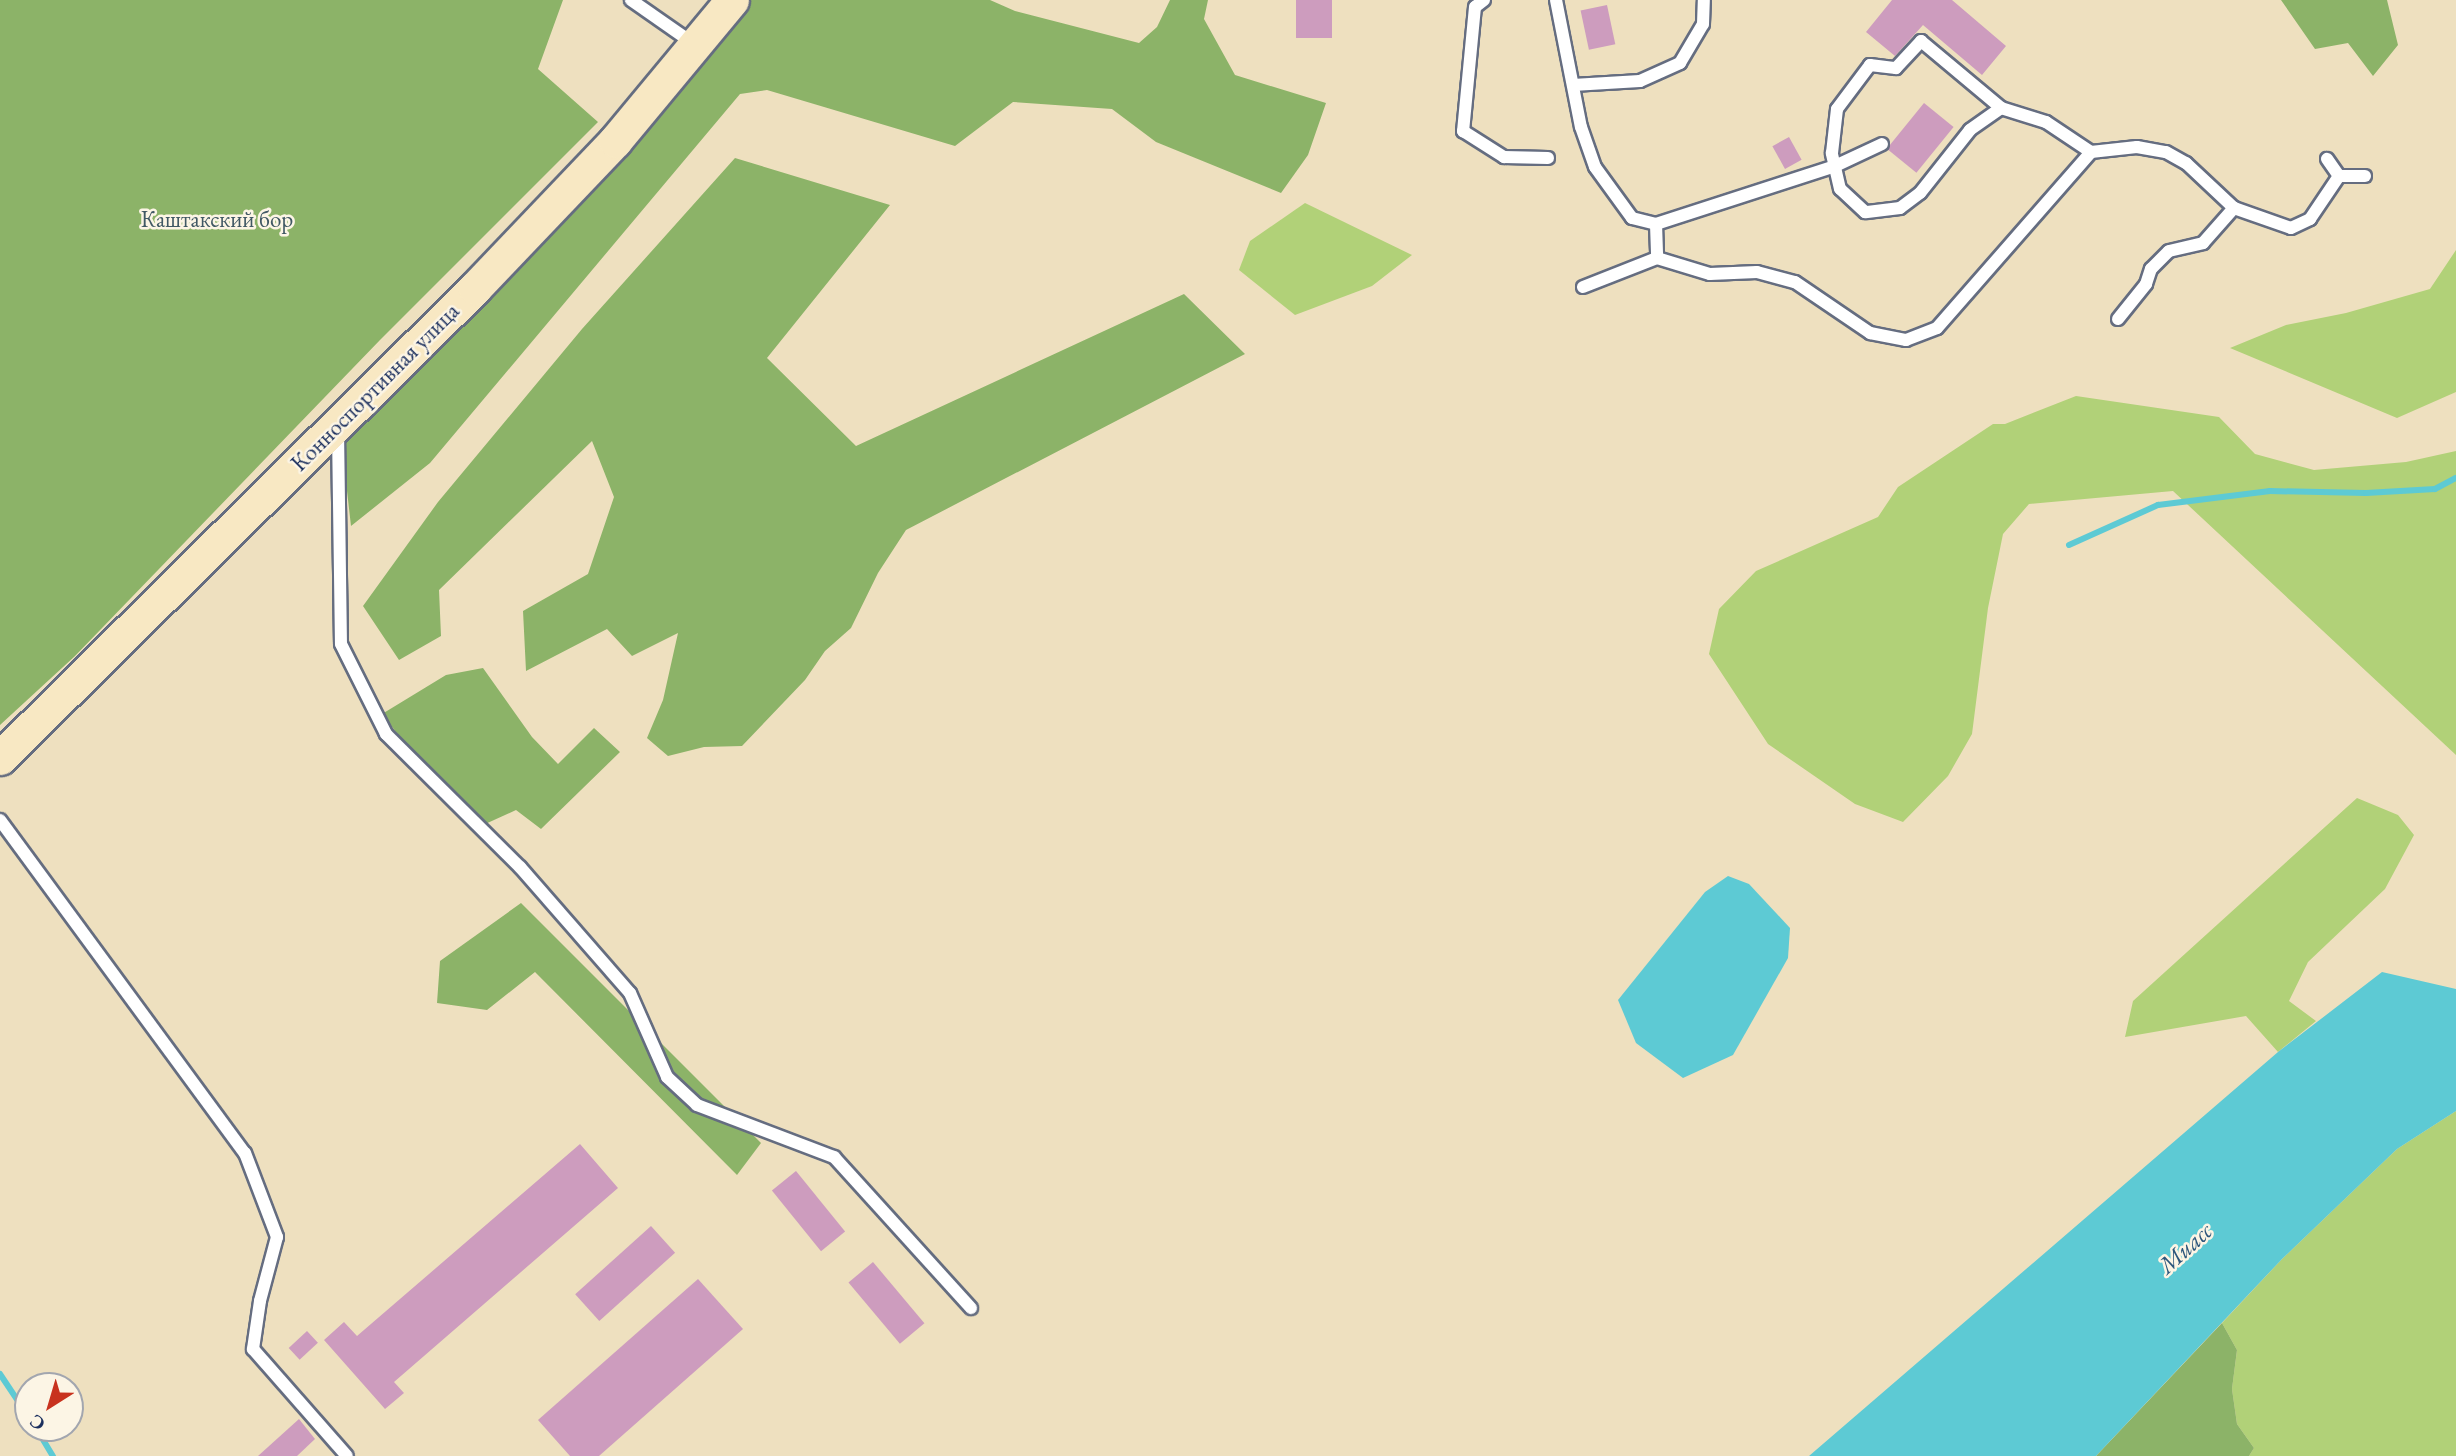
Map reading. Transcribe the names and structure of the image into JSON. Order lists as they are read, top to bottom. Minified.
{"streets":{"main road":["Конноспортивная улица"]},"water":["Миасс"],"parks":["Каштакский бор"],"north":"bottom left"}
